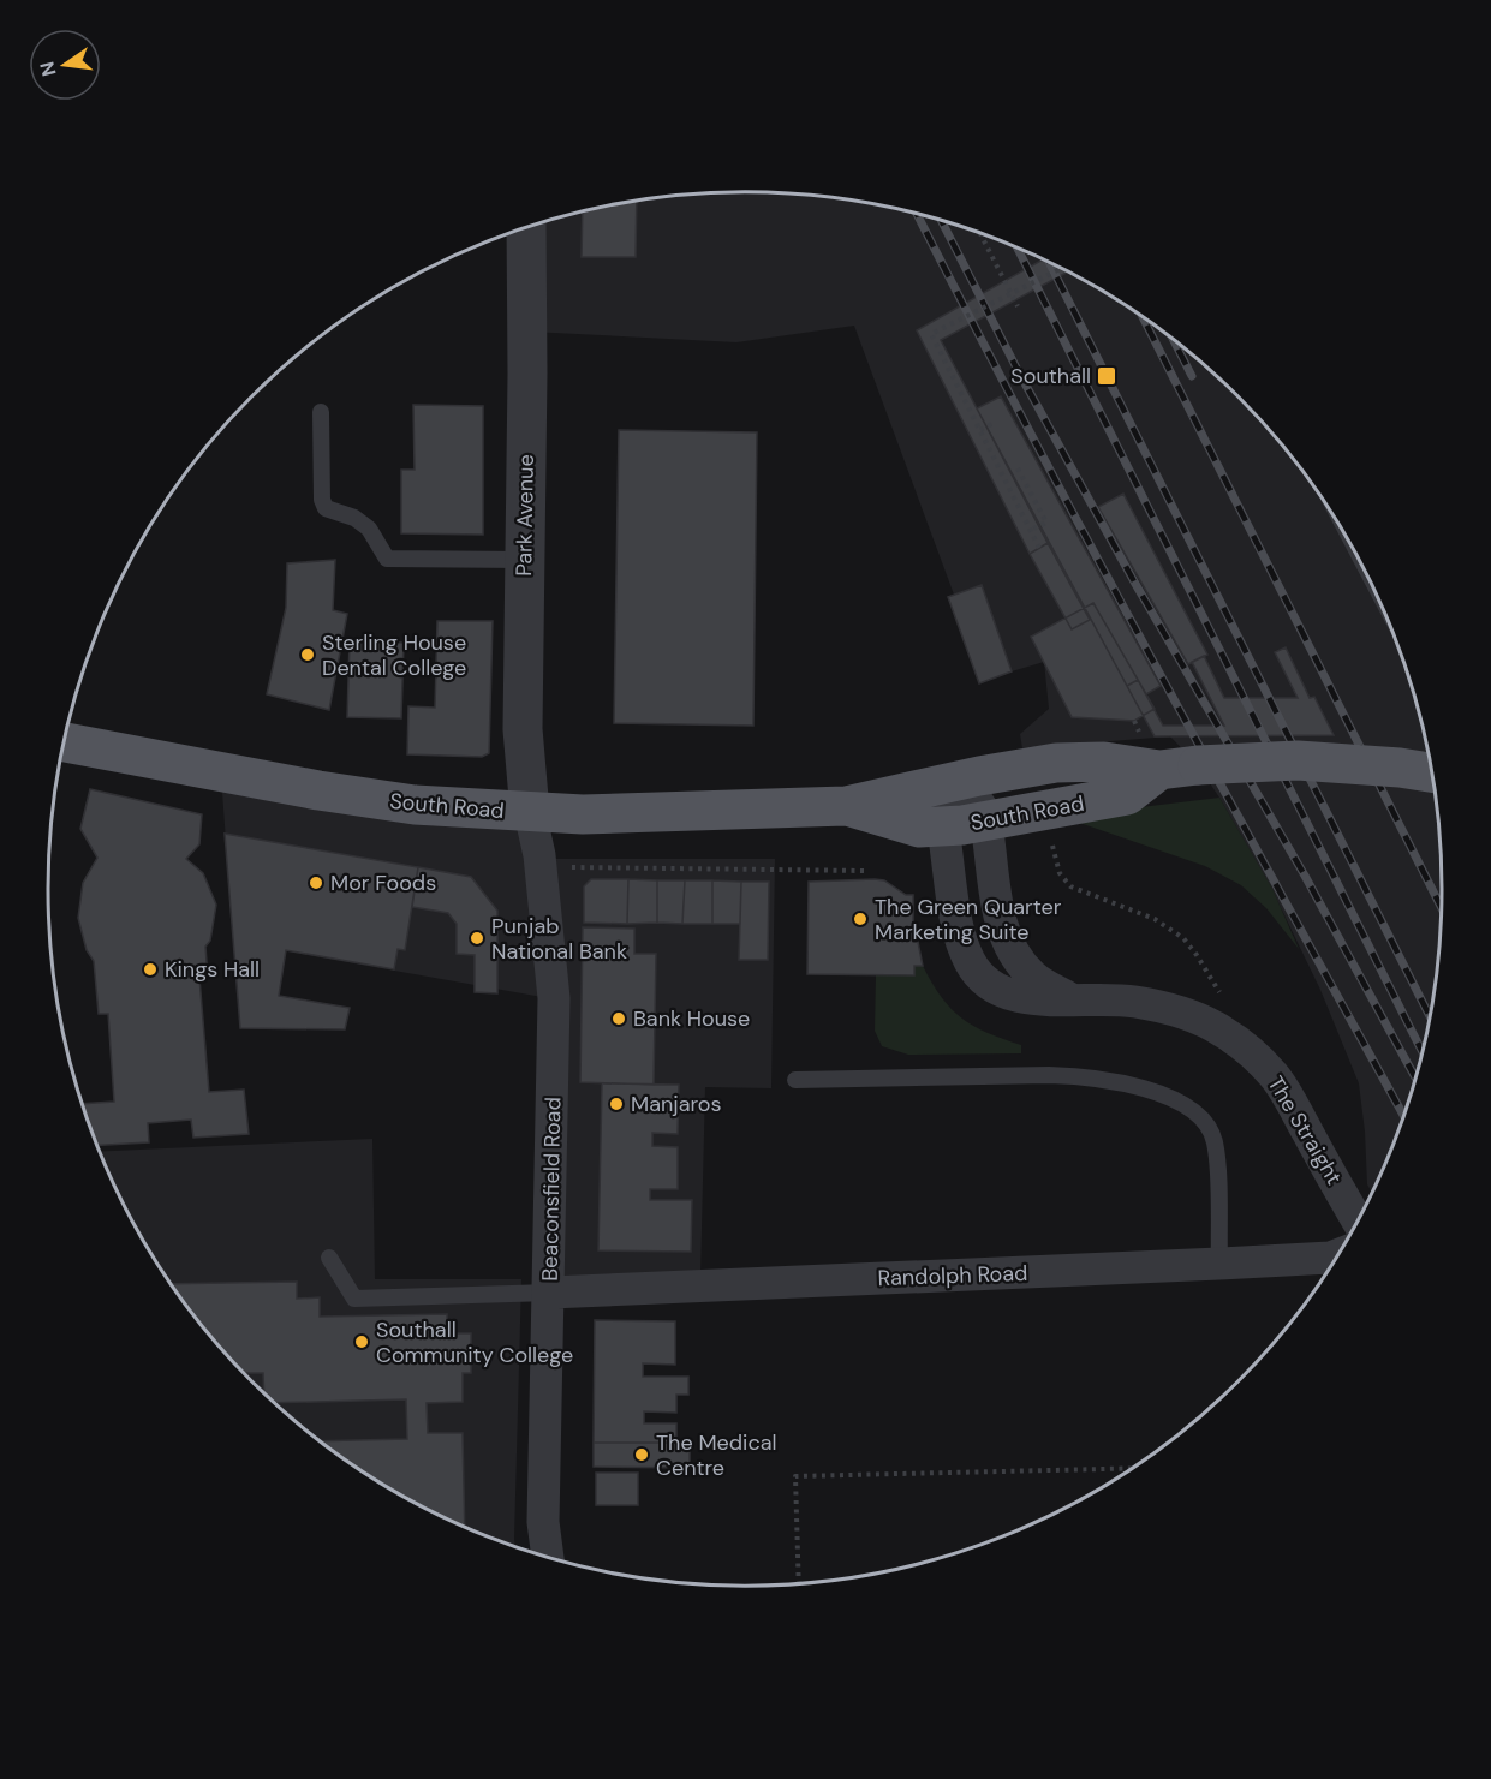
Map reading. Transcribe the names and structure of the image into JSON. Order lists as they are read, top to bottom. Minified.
{"streets":{"main road":["South Road"],"street":["Park Avenue","The Straight","Beaconsfield Road","Randolph Road"]},"crossings":[["Park Avenue","South Road"],["Park Avenue","Beaconsfield Road"],["South Road","The Straight"],["South Road","Beaconsfield Road"],["Beaconsfield Road","Randolph Road"]],"places":{"transit":["Southall"],"other":["Sterling House Dental College","Mor Foods","The Green Quarter Marketing Suite","Punjab National Bank","Kings Hall","Bank House","Manjaros","Southall Community College","The Medical Centre"]},"north":"left"}
